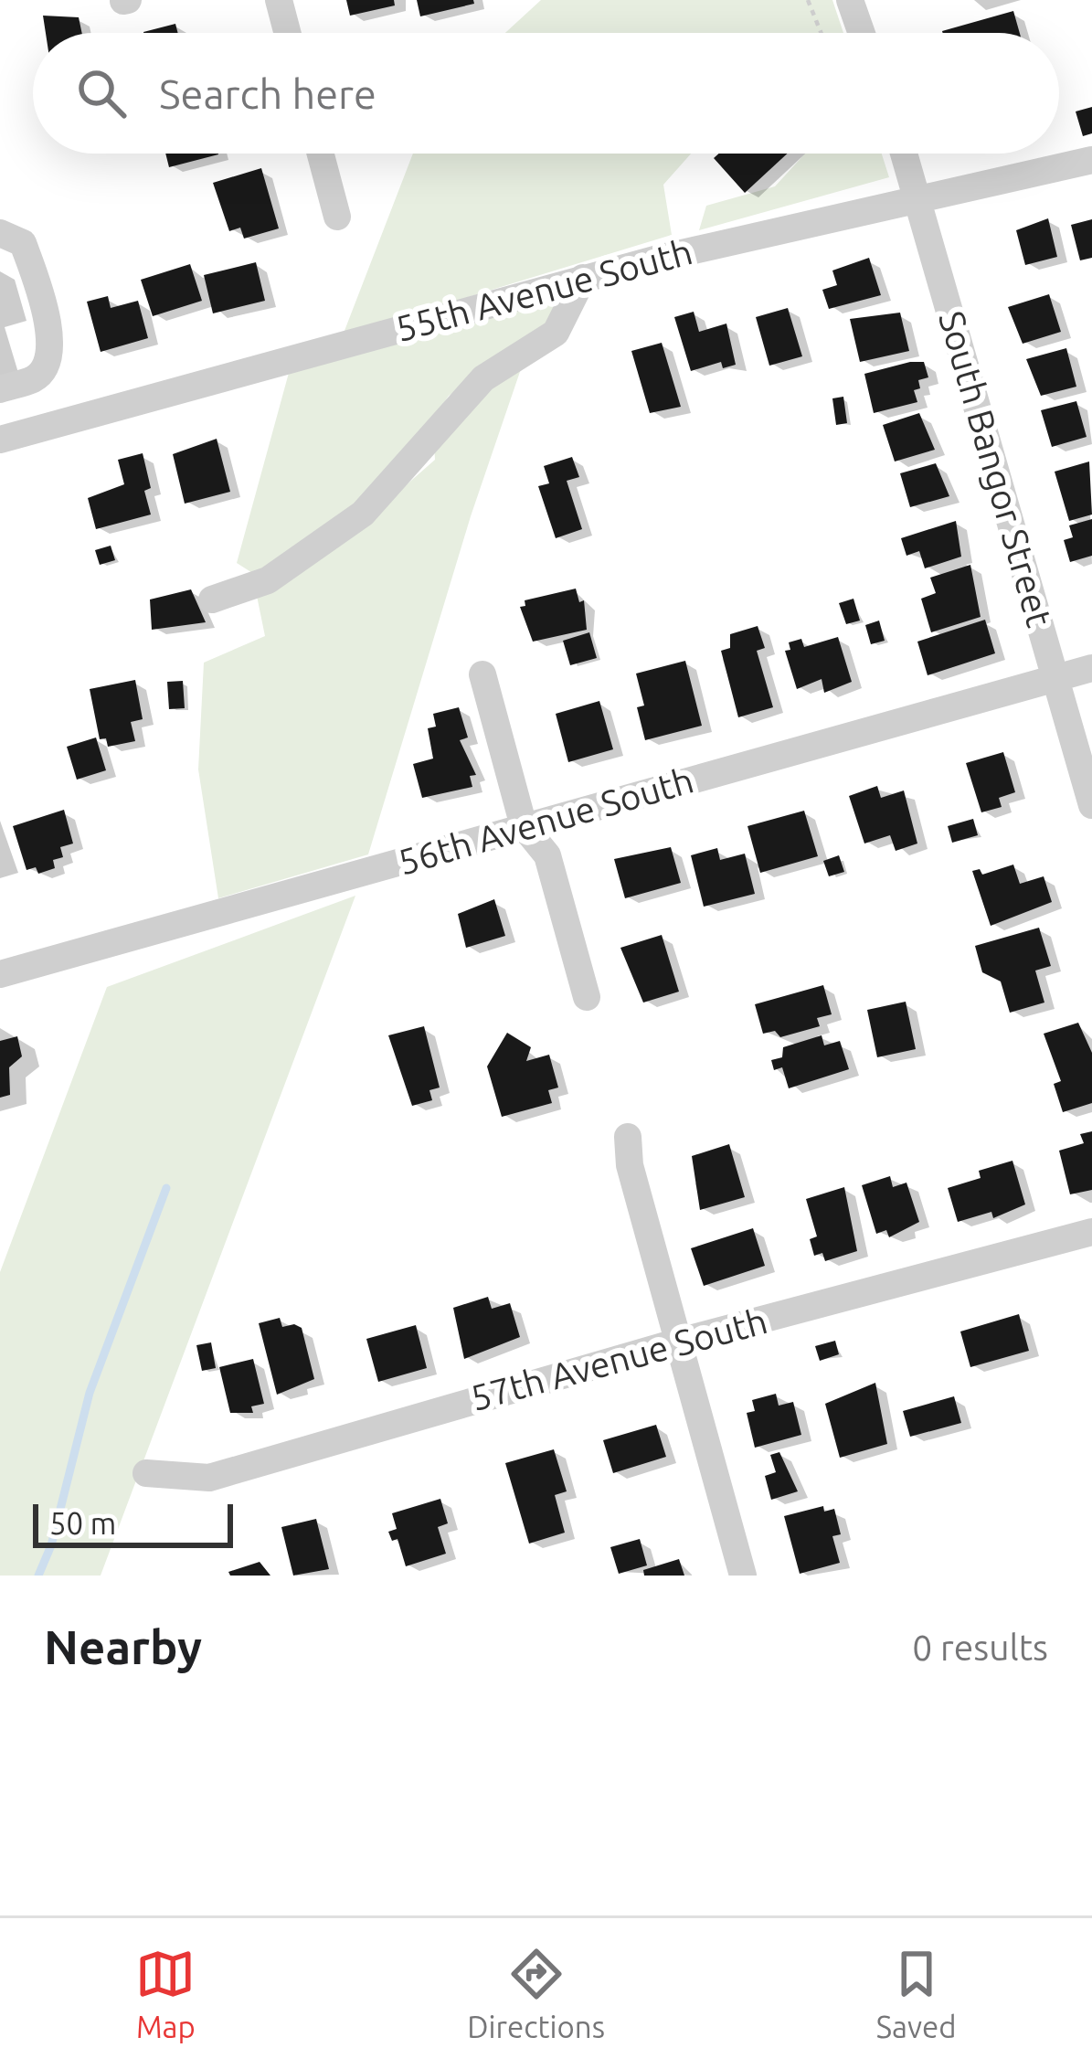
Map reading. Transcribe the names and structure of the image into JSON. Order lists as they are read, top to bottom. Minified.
{"streets":{"street":["55th Avenue South","South Bangor Street","56th Avenue South","57th Avenue South"]},"crossings":[["55th Avenue South","South Bangor Street"],["South Bangor Street","56th Avenue South"]],"scale_bar":"50 m","page":{"search":"Search here","scale":"50 m","heading":["Nearby","0 results"],"nav":["Map","Directions","Saved"]}}
